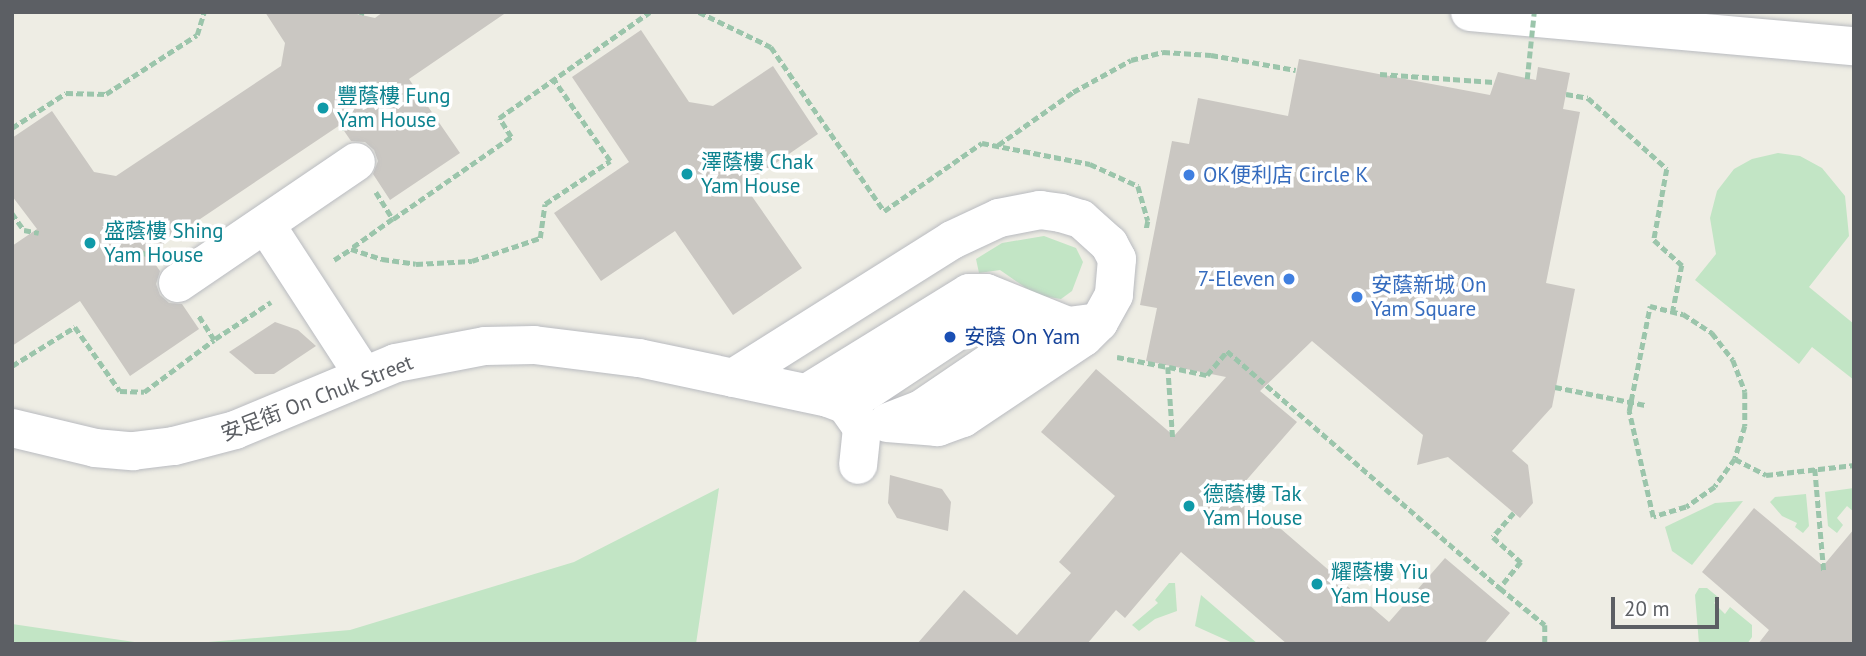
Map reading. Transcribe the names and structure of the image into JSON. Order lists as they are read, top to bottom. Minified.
{"streets":{"street":["安足街 On Chuk Street"]},"places":["豐蔭樓 Fung Yam House","澤蔭樓 Chak Yam House","OK便利店 Circle K","盛蔭樓 Shing Yam House","7-Eleven","安蔭新城 On Yam Square","安蔭 On Yam","德蔭樓 Tak Yam House","耀蔭樓 Yiu Yam House"],"scale_bar":"20 m"}
